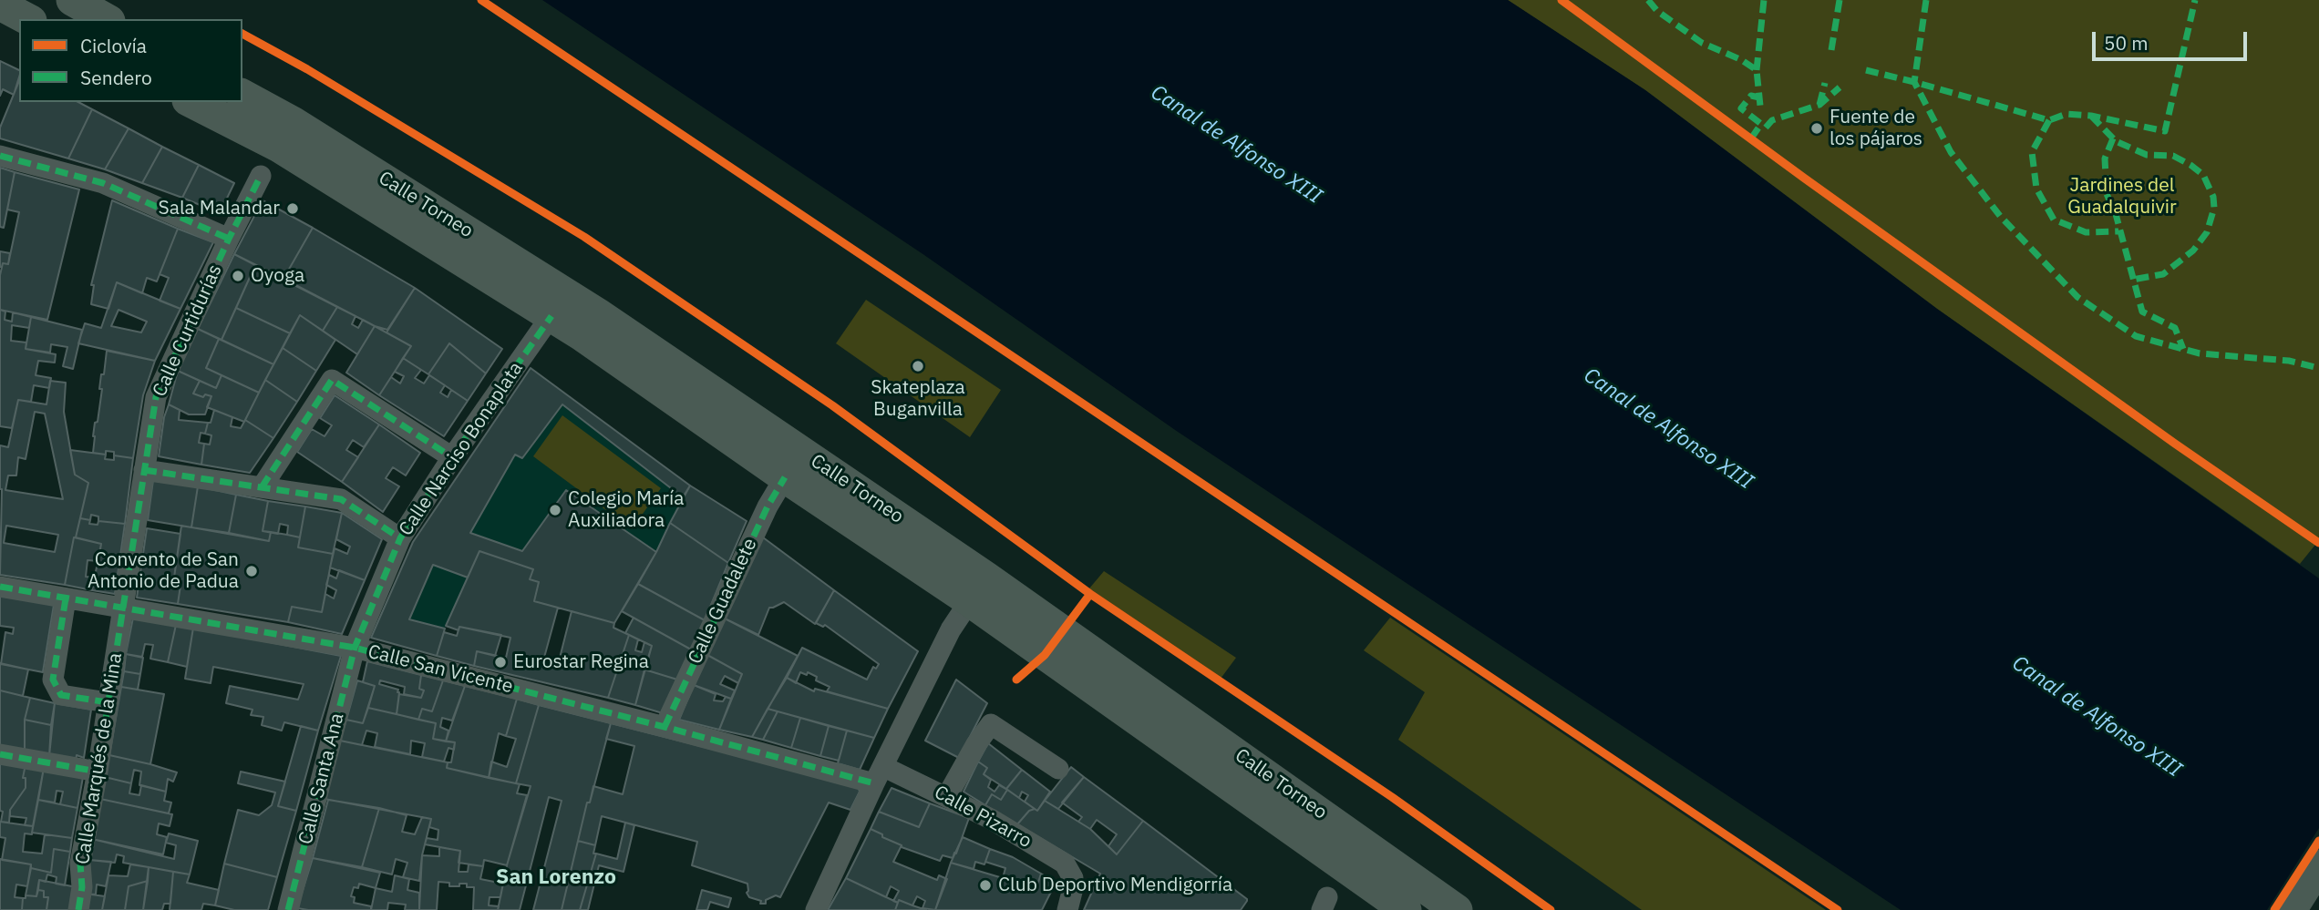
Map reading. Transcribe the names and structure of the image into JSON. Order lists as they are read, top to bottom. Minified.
{"streets":{"main road":["Calle Torneo"],"street":["Calle Curtidurías","Calle Narciso Bonaplata","Calle Guadalete","Calle San Vicente","Calle Marqués de la Mina","Calle Santa Ana","Calle Pizarro"]},"crossings":[["Calle Torneo","Calle Narciso Bonaplata"],["Calle Torneo","Calle Guadalete"],["Calle Curtidurías","Calle San Vicente"],["Calle Curtidurías","Calle Marqués de la Mina"],["Calle Narciso Bonaplata","Calle San Vicente"],["Calle Narciso Bonaplata","Calle Santa Ana"],["Calle Guadalete","Calle San Vicente"],["Calle San Vicente","Calle Marqués de la Mina"],["Calle San Vicente","Calle Santa Ana"],["Calle San Vicente","Calle Pizarro"]],"districts":["San Lorenzo"],"water":["Canal de Alfonso XIII"],"parks":["Jardines del Guadalquivir"],"places":["Fuente de los pájaros","Sala Malandar","Oyoga","Skateplaza Buganvilla","Colegio María Auxiliadora","Convento de San Antonio de Padua","Eurostar Regina","Club Deportivo Mendigorría"],"legend":["Ciclovía","Sendero"],"scale_bar":"50 m"}
